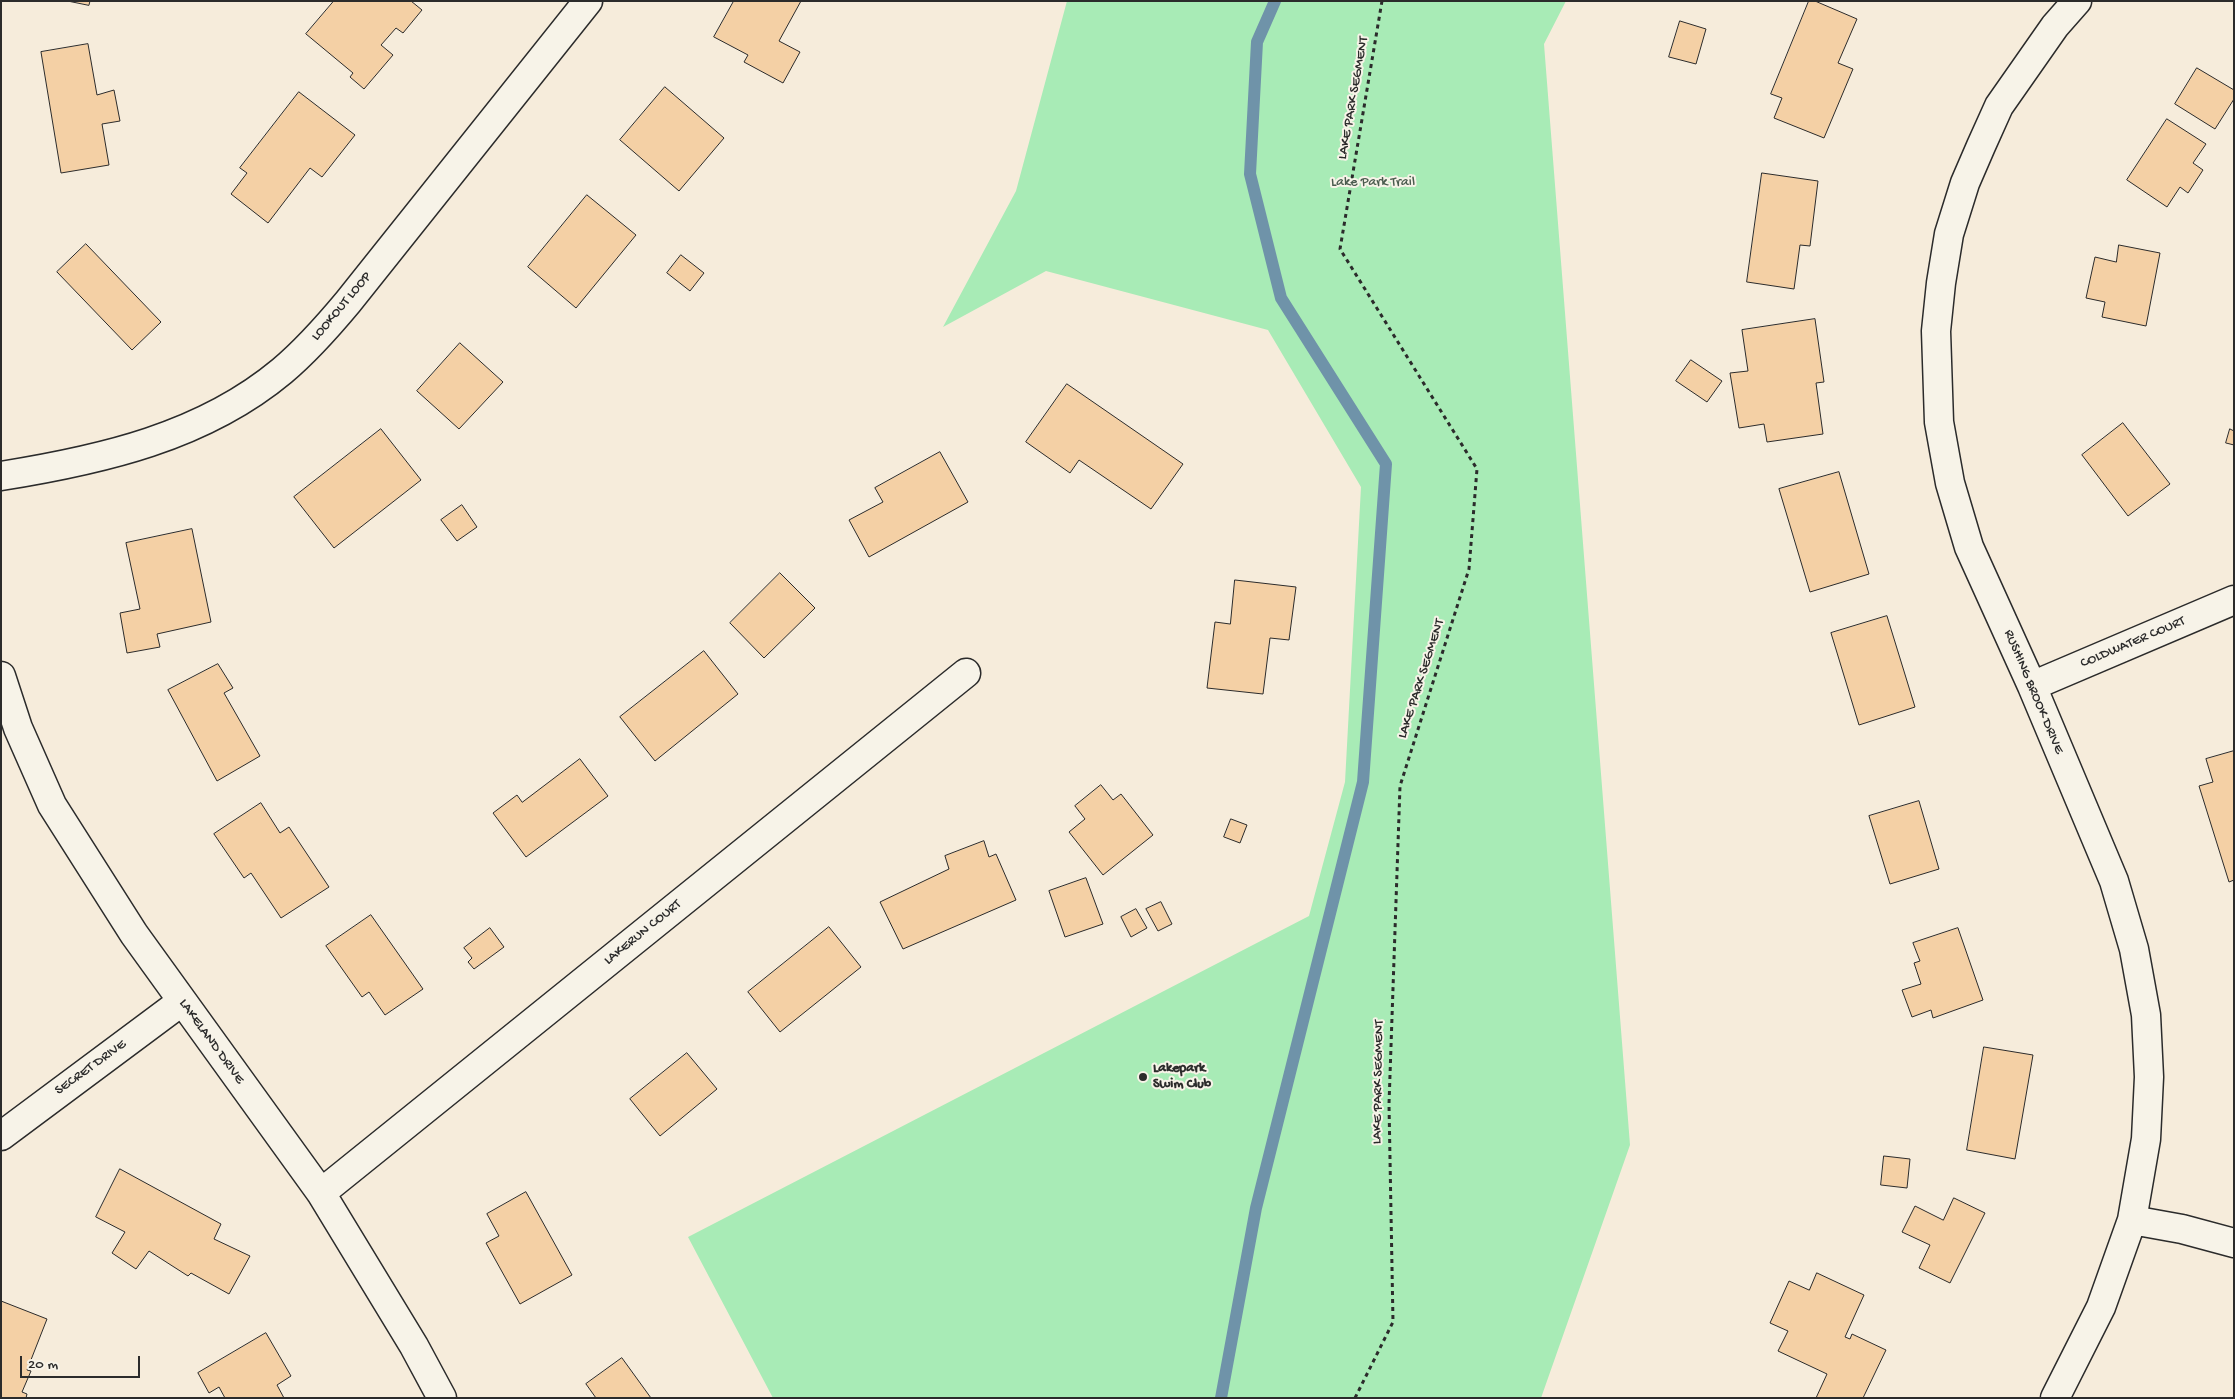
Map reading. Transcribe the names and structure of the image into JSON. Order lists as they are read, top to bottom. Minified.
{"streets":{"street":["LOOKOUT LOOP","COLDWATER COURT","RUSHING BROOK DRIVE","LAKERUN COURT","LAKELAND DRIVE","SECRET DRIVE"],"path":["LAKE PARK SEGMENT"]},"crossings":[["COLDWATER COURT","RUSHING BROOK DRIVE"],["LAKERUN COURT","LAKELAND DRIVE"],["LAKELAND DRIVE","SECRET DRIVE"]],"parks":["Lake Park Trail"],"places":["Lakepark Swim Club"],"scale_bar":"20 m"}
